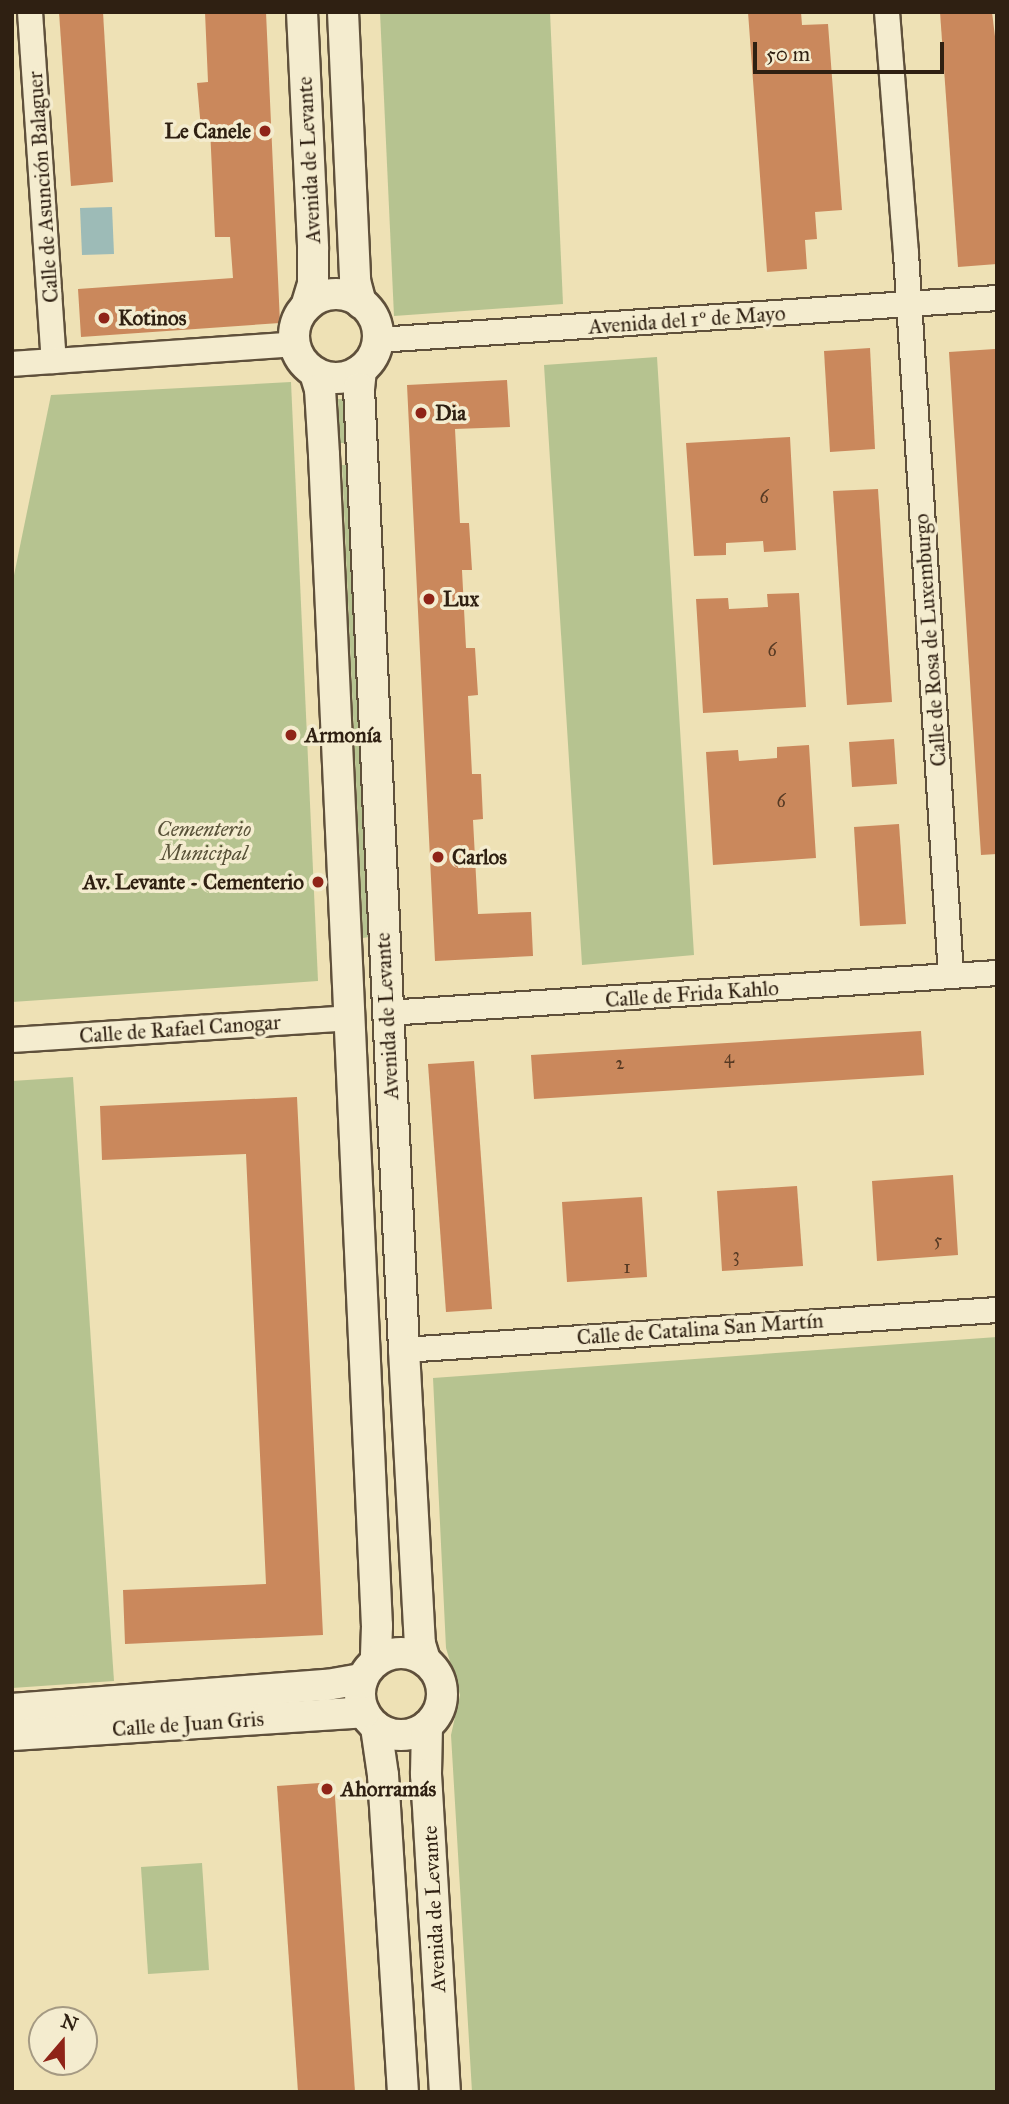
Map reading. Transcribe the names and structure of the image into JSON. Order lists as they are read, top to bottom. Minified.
{"streets":{"street":["Avenida de Levante","Calle de Asunción Balaguer","Avenida del 1º de Mayo","Calle de Rosa de Luxemburgo","Calle de Frida Kahlo","Calle de Rafael Canogar","Calle de Catalina San Martín","Calle de Juan Gris"]},"crossings":[["Avenida de Levante","Avenida del 1º de Mayo"],["Avenida de Levante","Calle de Frida Kahlo"],["Avenida de Levante","Calle de Rafael Canogar"],["Avenida de Levante","Calle de Catalina San Martín"],["Avenida de Levante","Calle de Juan Gris"],["Avenida del 1º de Mayo","Calle de Rosa de Luxemburgo"],["Calle de Rosa de Luxemburgo","Calle de Frida Kahlo"]],"parks":["Cementerio Municipal"],"places":["Le Canele","Kotinos","Dia","Lux","Armonía","Carlos","Av. Levante - Cementerio","Ahorramás"],"house_numbers":["6","6","6","4","2","5","3","1"],"scale_bar":"50 m","north":"top"}
